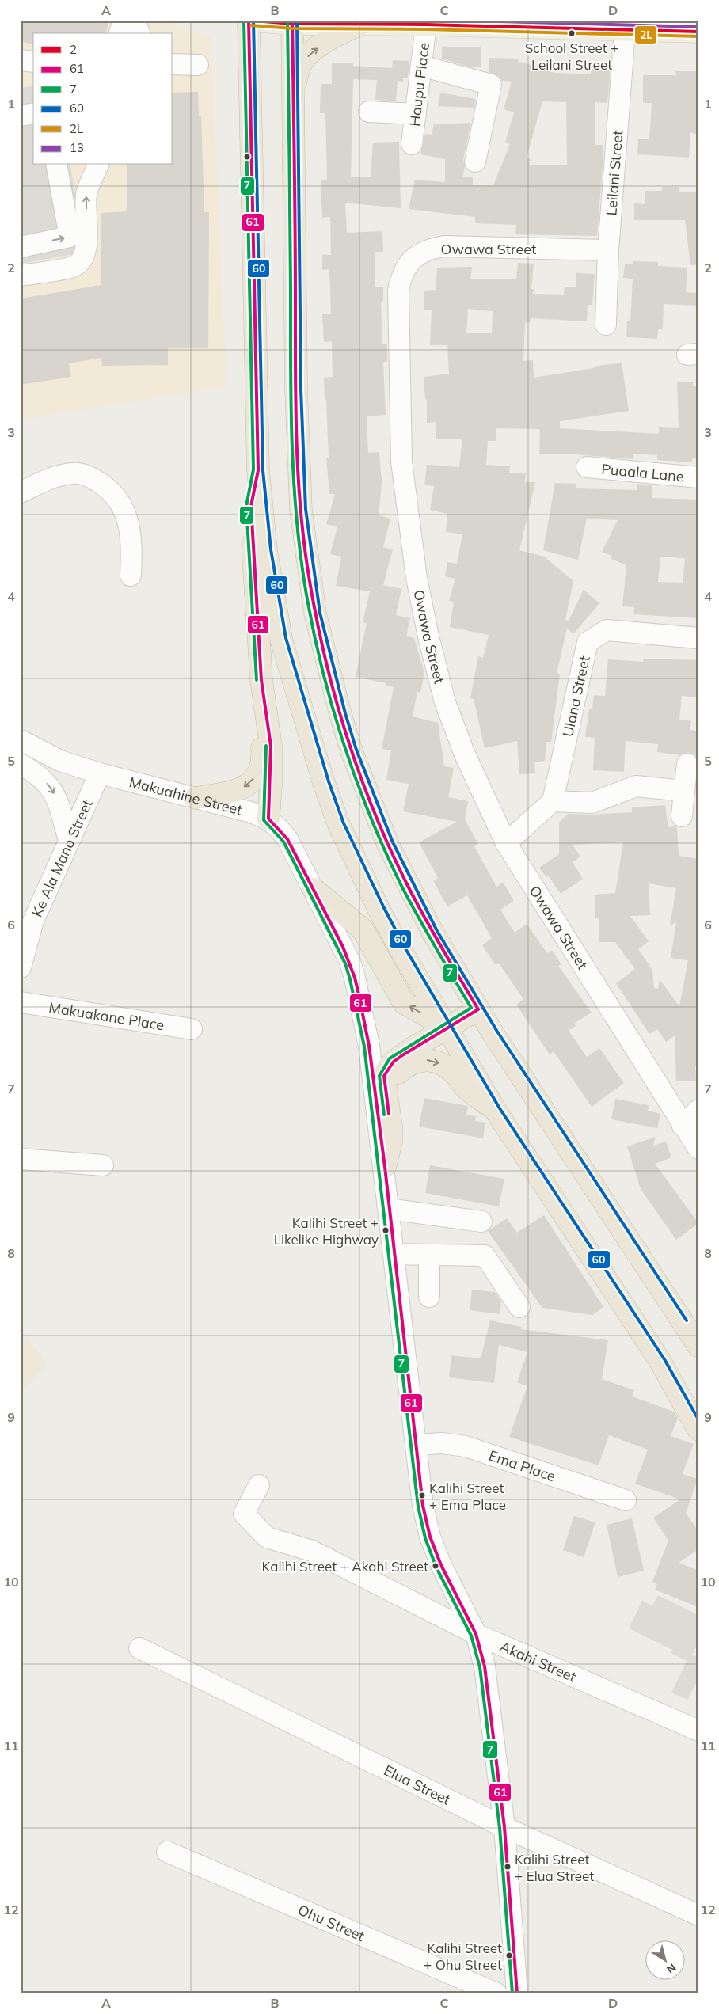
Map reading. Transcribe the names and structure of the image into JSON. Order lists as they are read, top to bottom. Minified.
{"streets":{"street":["Haupu Place","Leilani Street","Owawa Street","Puaala Lane","Ulana Street","Makuahine Street","Ke Ala Mano Street","Makuakane Place","Ema Place","Akahi Street","Elua Street","Ohu Street"]},"crossings":[["Leilani Street","Owawa Street"],["Makuahine Street","Ke Ala Mano Street"],["Makuahine Street","Ema Place"],["Makuahine Street","Akahi Street"],["Makuahine Street","Elua Street"]],"places":["School Street + Leilani Street","Kalihi Street + Likelike Highway","Kalihi Street + Ema Place","Kalihi Street + Akahi Street","Kalihi Street + Elua Street","Kalihi Street + Ohu Street"],"lines":["transit line 2","transit line 61","transit line 7","transit line 60","transit line 13","transit line 2L"],"legend":["2","61","7","60","2L","13"],"north":"bottom right","grid":{"columns":["A","B","C","D"],"rows":["1","2","3","4","5","6","7","8","9","10","11","12"]}}
